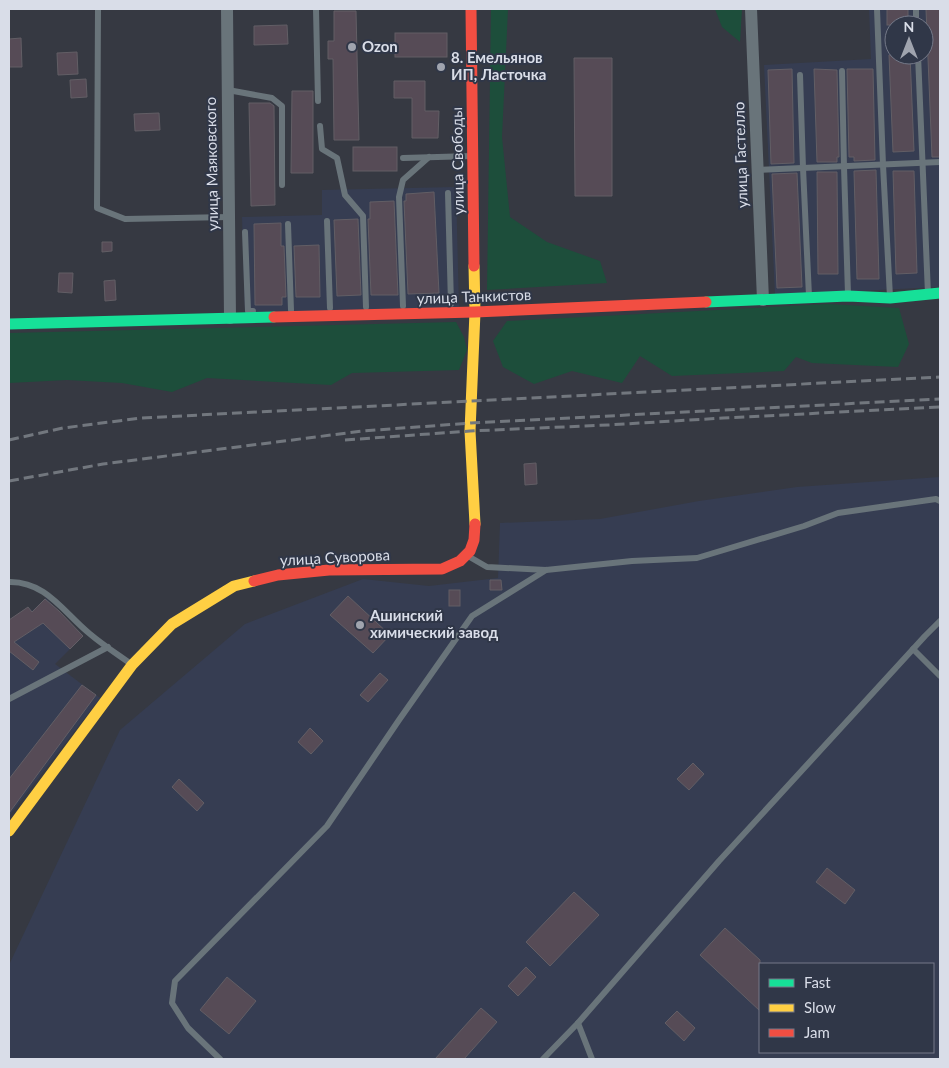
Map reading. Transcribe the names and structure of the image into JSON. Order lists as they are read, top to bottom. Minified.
{"streets":{"street":["улица Гастелло","улица Свободы","улица Маяковского","улица Танкистов","улица Суворова"]},"crossings":[["улица Гастелло","улица Танкистов"],["улица Свободы","улица Танкистов"],["улица Маяковского","улица Танкистов"]],"places":["Ozon","8. Емельянов ИП, Ласточка","Ашинский химический завод"],"legend":["Fast","Slow","Jam"],"north":"top"}
